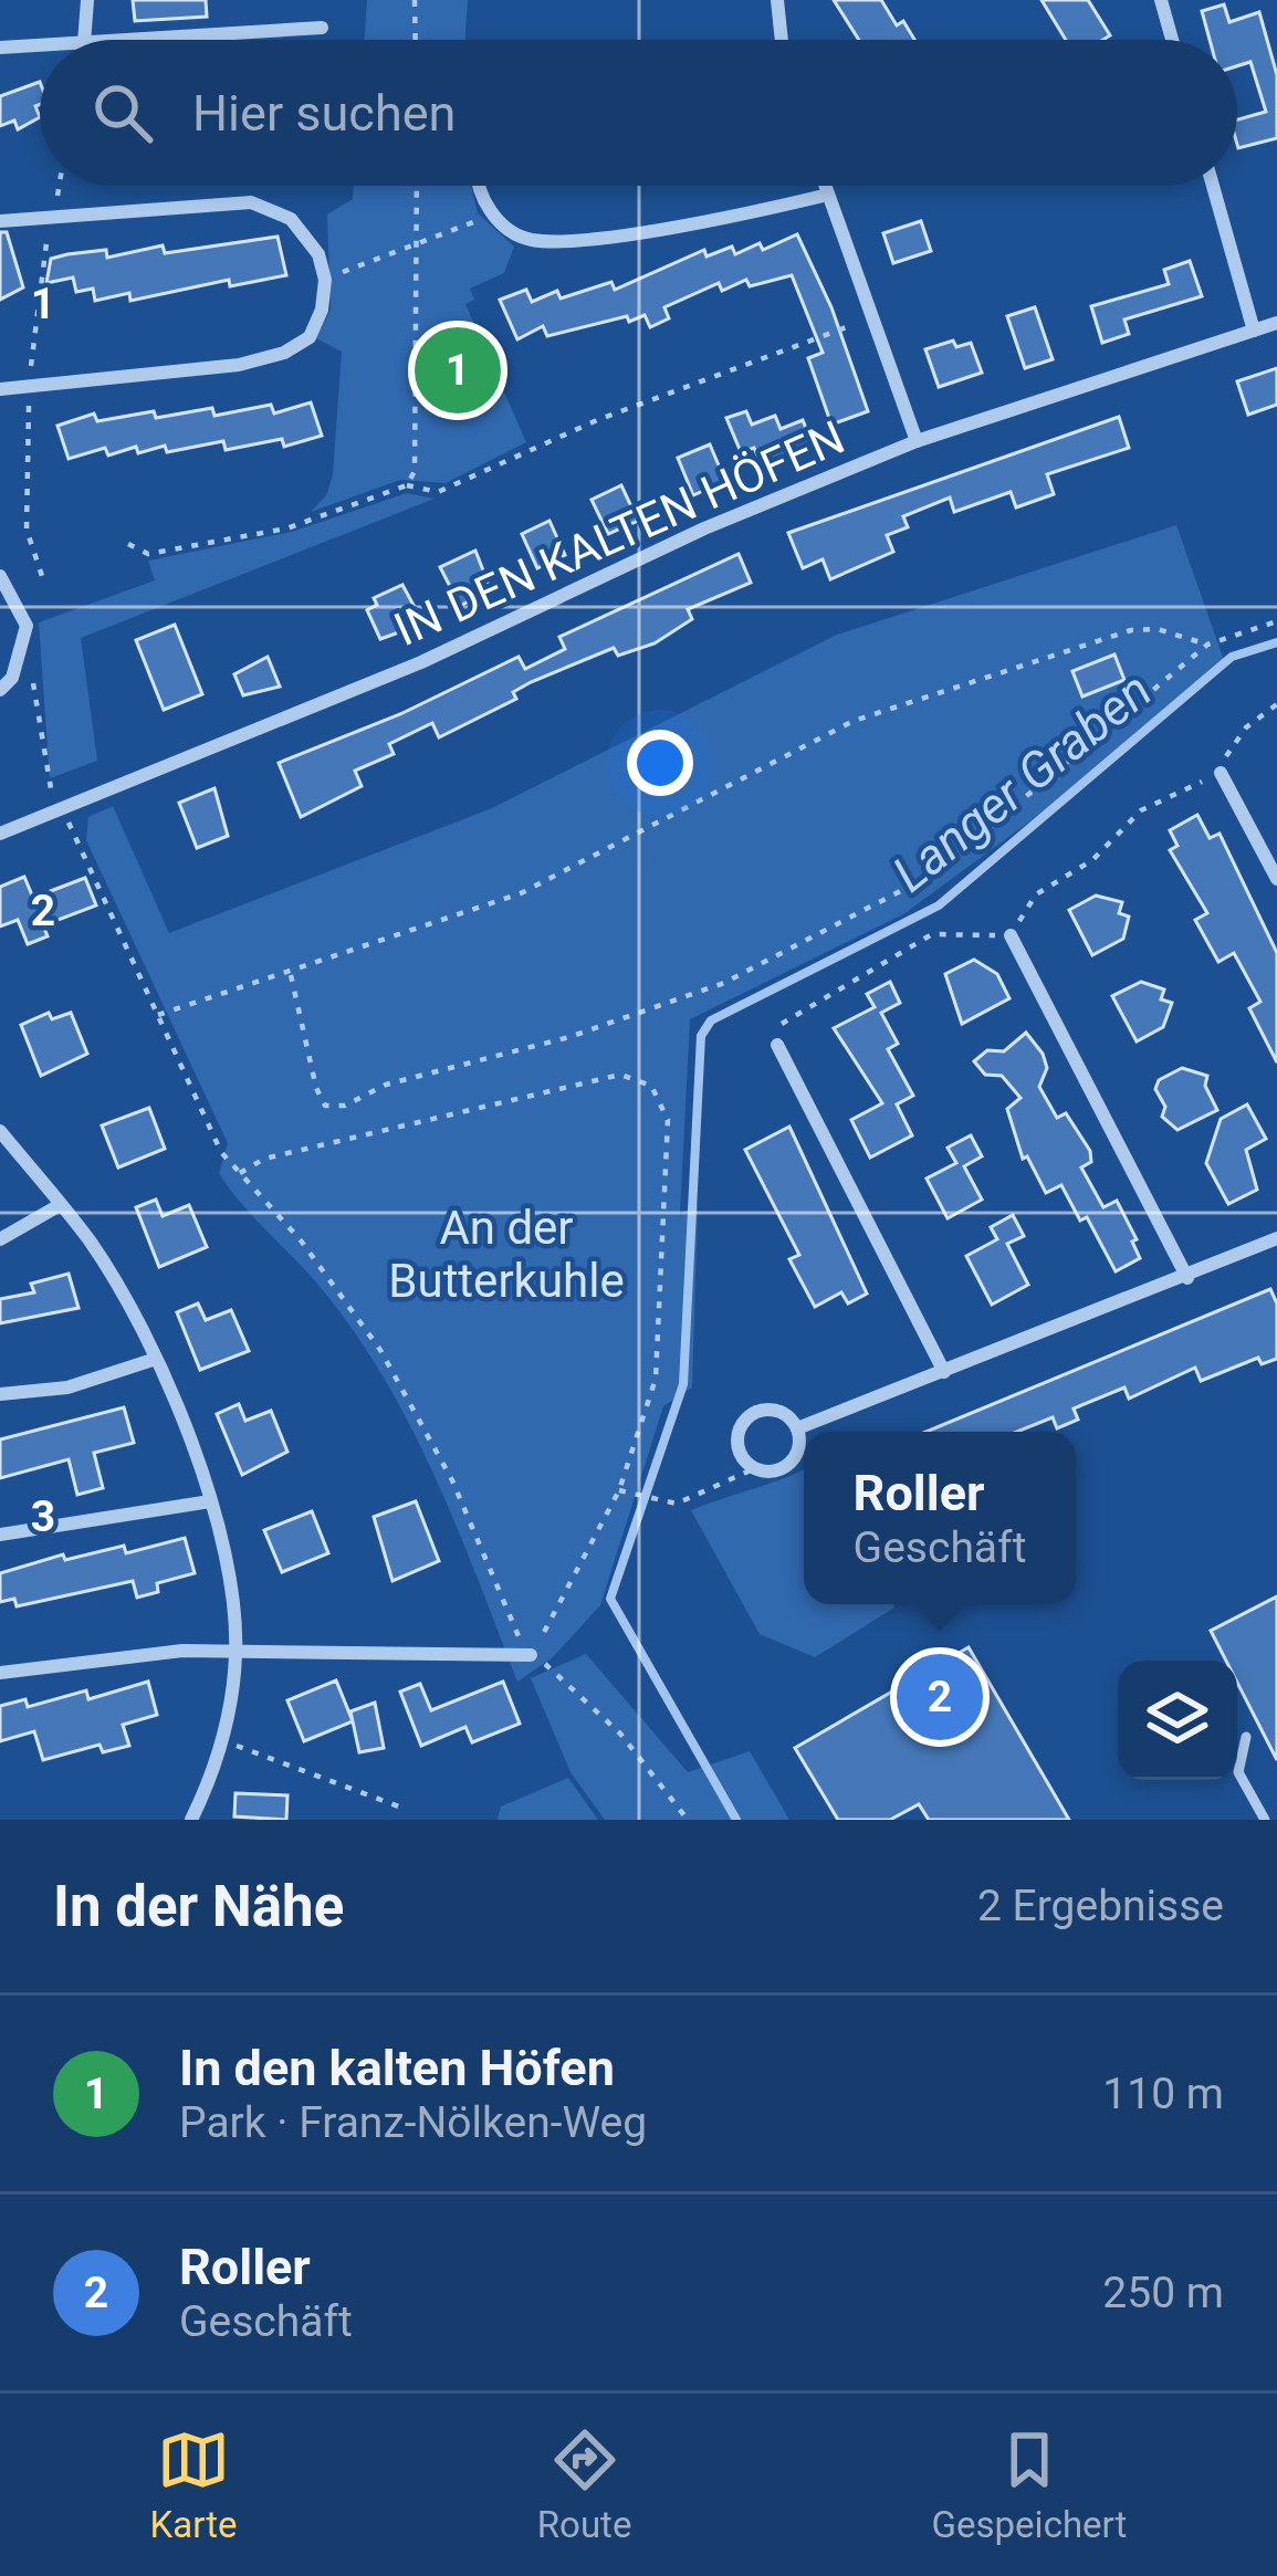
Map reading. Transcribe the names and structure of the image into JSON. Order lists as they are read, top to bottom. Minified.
{"streets":{"street":["IN DEN KALTEN HÖFEN"]},"water":["Langer Graben"],"parks":["An der Butterkuhle"],"page":{"search":"Hier suchen","pins":["1","2"],"popup":["Roller","Geschäft"],"heading":["In der Nähe","2 Ergebnisse"],"list":[{"mark":"1","name":"In den kalten Höfen","note":"Park · Franz-Nölken-Weg","value":"110 m"},{"mark":"2","name":"Roller","note":"Geschäft","value":"250 m"}],"nav":["Karte","Route","Gespeichert"]},"grid":{"rows":["1","2","3"]}}
